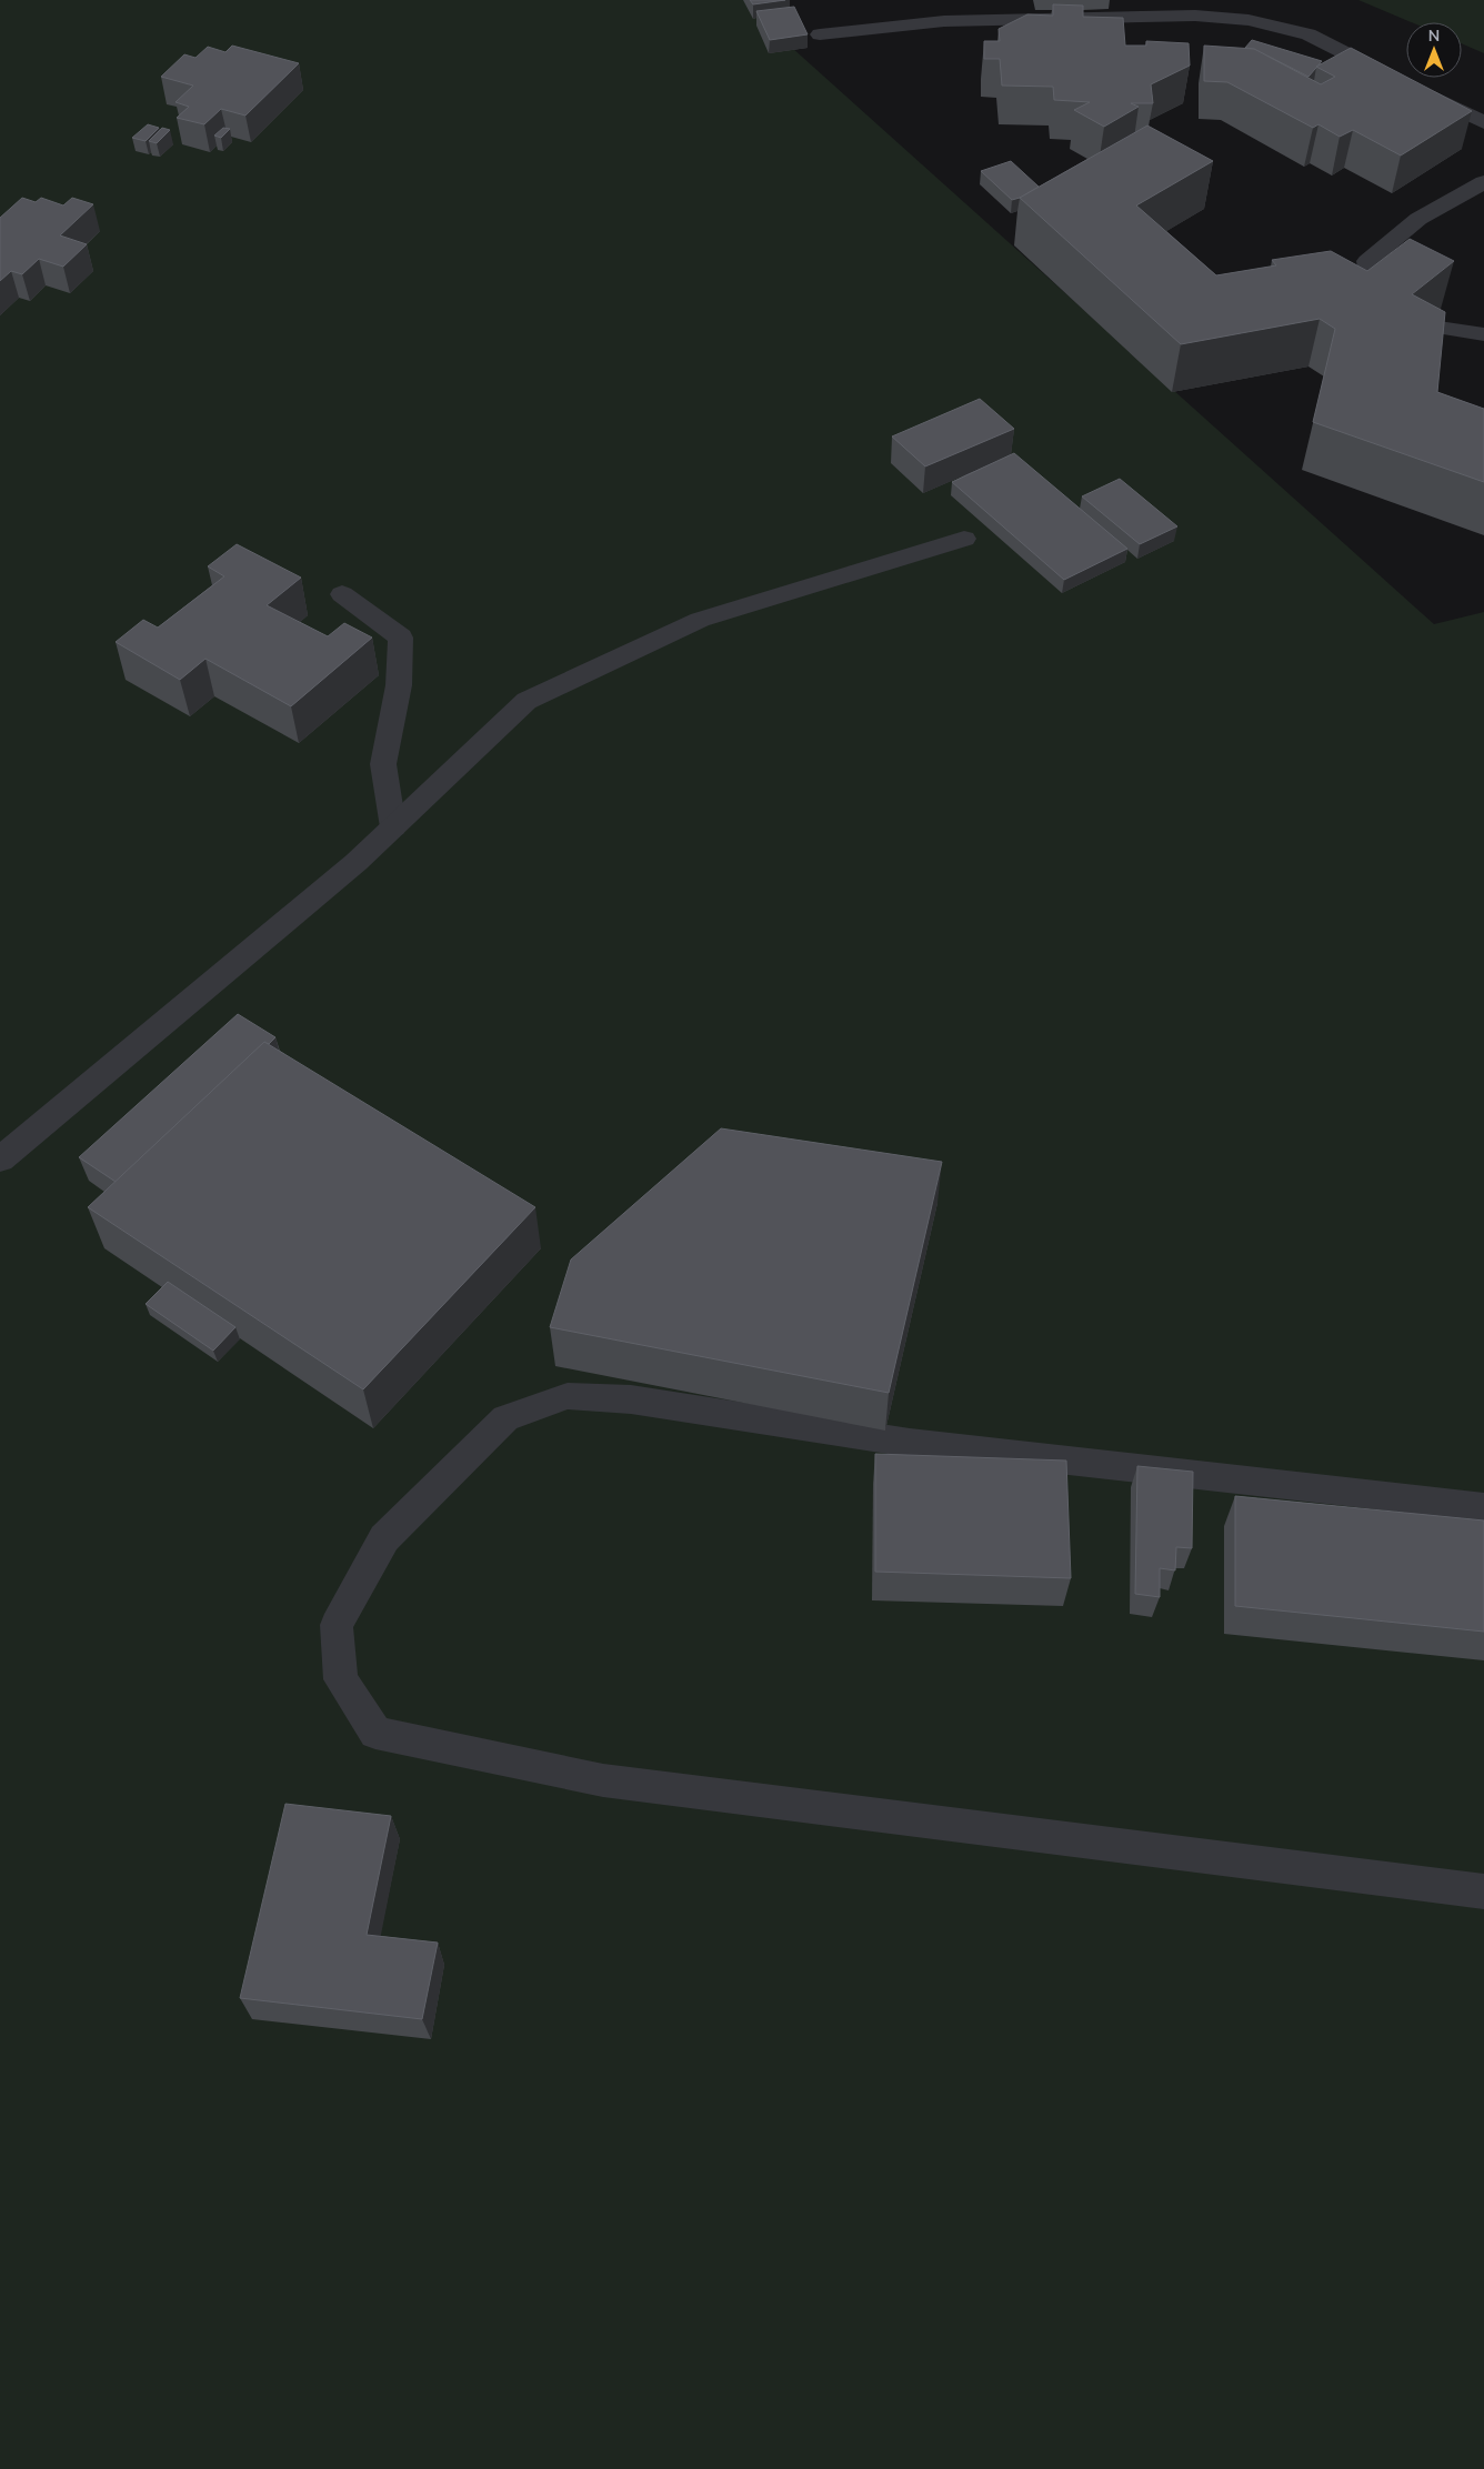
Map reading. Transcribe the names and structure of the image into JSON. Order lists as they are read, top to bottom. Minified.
{"north":"top"}
